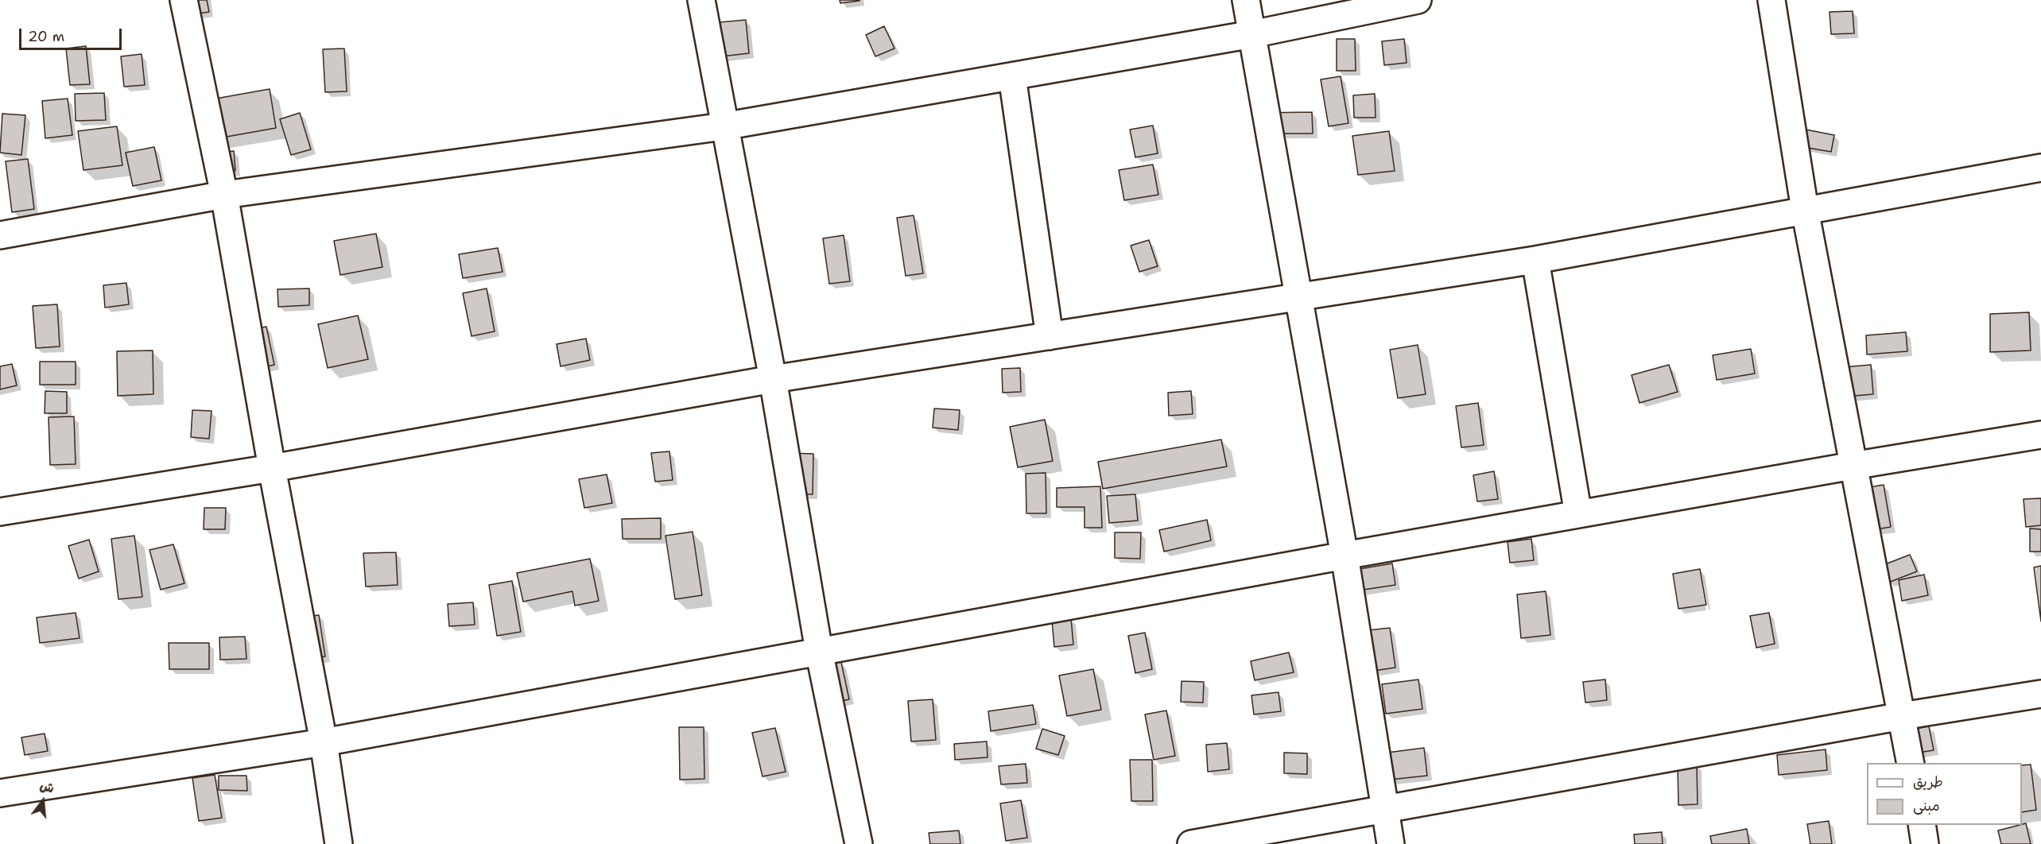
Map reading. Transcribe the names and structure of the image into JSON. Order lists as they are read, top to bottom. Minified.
{"legend":["طريق","مبنى"],"scale_bar":"20 m","north":"top"}
